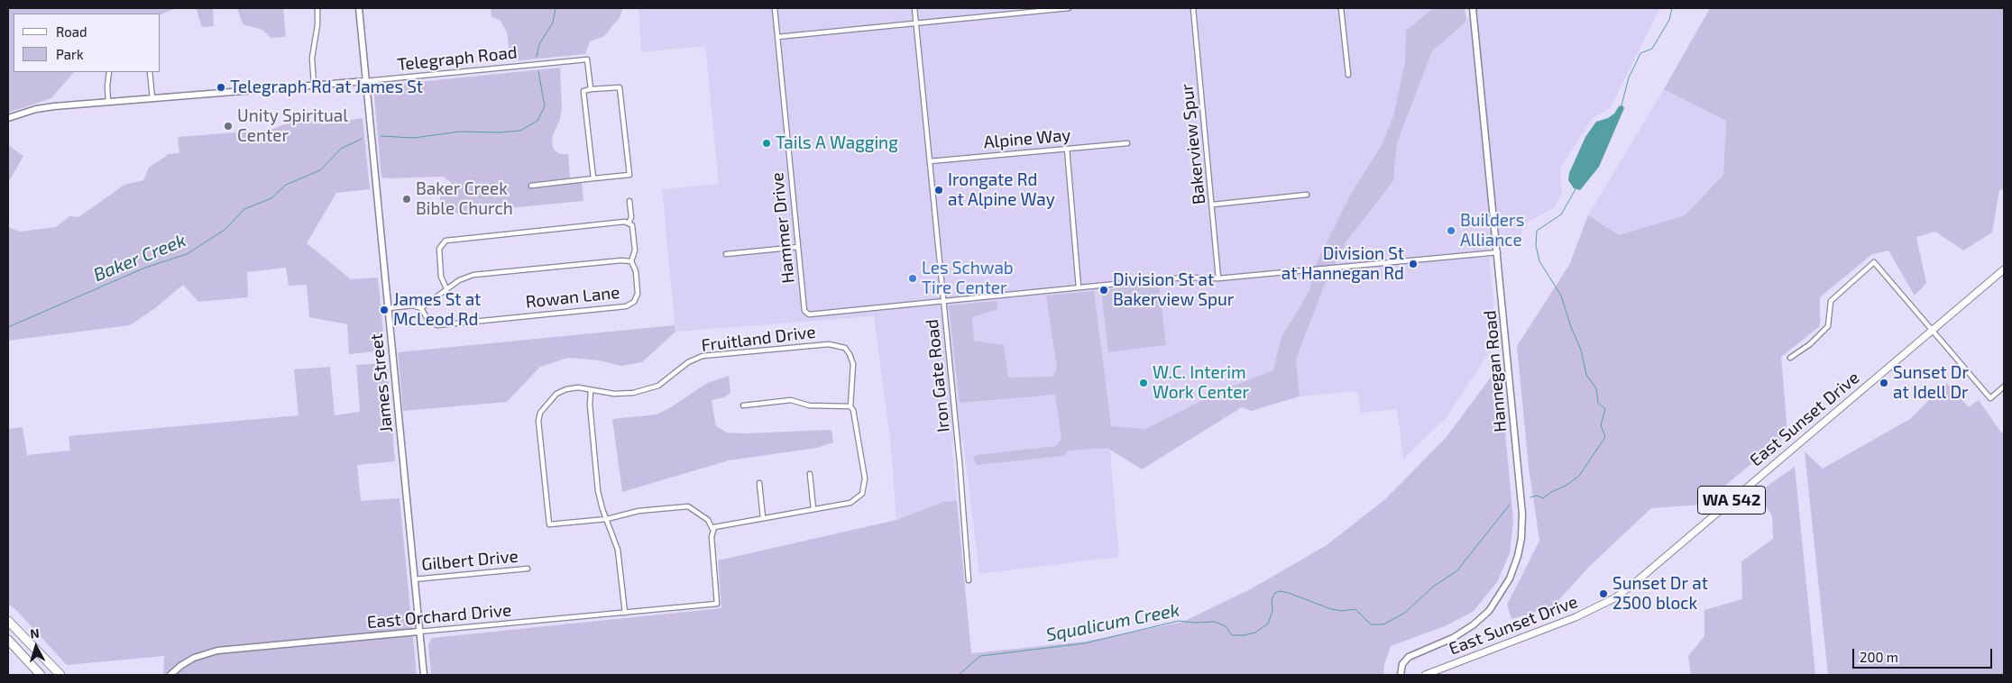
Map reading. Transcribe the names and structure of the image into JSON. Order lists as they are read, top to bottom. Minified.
{"streets":{"main road":["Telegraph Road","Hannegan Road","James Street","East Sunset Drive","WA 542","East Orchard Drive"],"street":["Alpine Way","Bakerview Spur","Hammer Drive","Rowan Lane","Fruitland Drive","Iron Gate Road","Gilbert Drive"]},"crossings":[["Telegraph Road","James Street"],["Alpine Way","Iron Gate Road"],["Hammer Drive","Iron Gate Road"],["Fruitland Drive","East Orchard Drive"],["James Street","Gilbert Drive"],["James Street","East Orchard Drive"]],"water":["Baker Creek","Squalicum Creek"],"places":["Telegraph Rd at James St","Unity Spiritual Center","Tails A Wagging","Irongate Rd at Alpine Way","Baker Creek Bible Church","Builders Alliance","Division St at Hannegan Rd","Les Schwab Tire Center","Division St at Bakerview Spur","James St at McLeod Rd","W.C. Interim Work Center","Sunset Dr at Idell Dr","Sunset Dr at 2500 block"],"legend":["Road","Park"],"scale_bar":"200 m","north":"top"}
